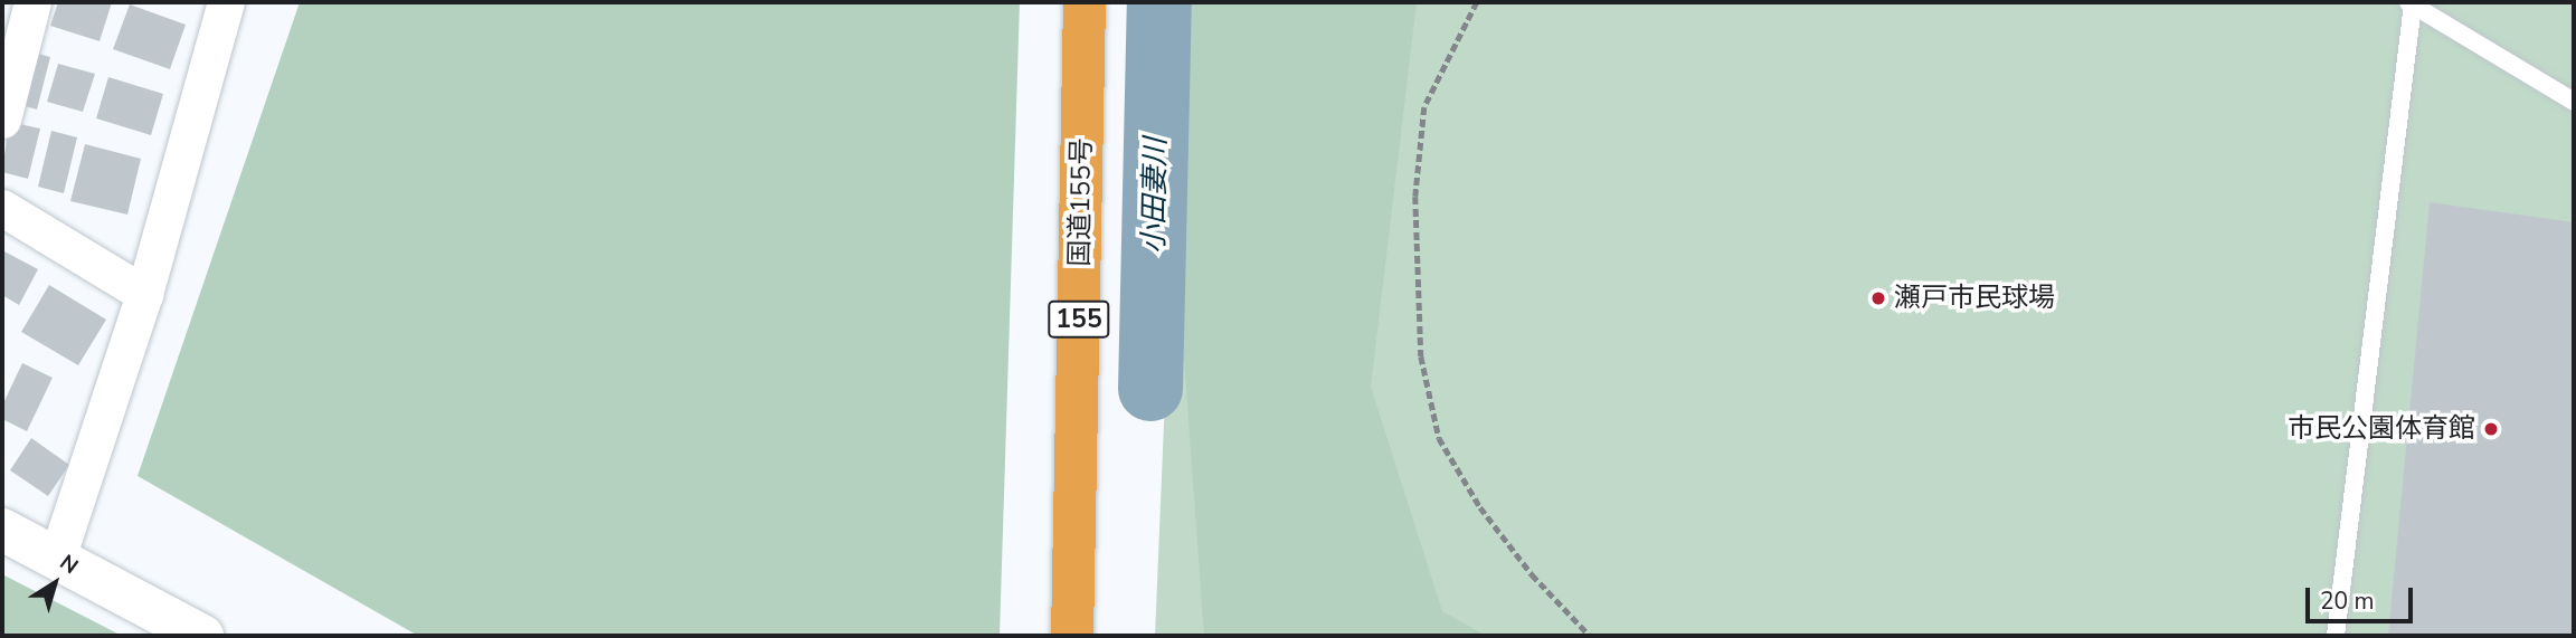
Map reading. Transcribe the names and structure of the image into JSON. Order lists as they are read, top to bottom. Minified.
{"streets":{"highway":["国道155号","155"]},"water":["小田妻川"],"places":["瀬戸市民球場","市民公園体育館"],"scale_bar":"20 m","north":"top right"}
